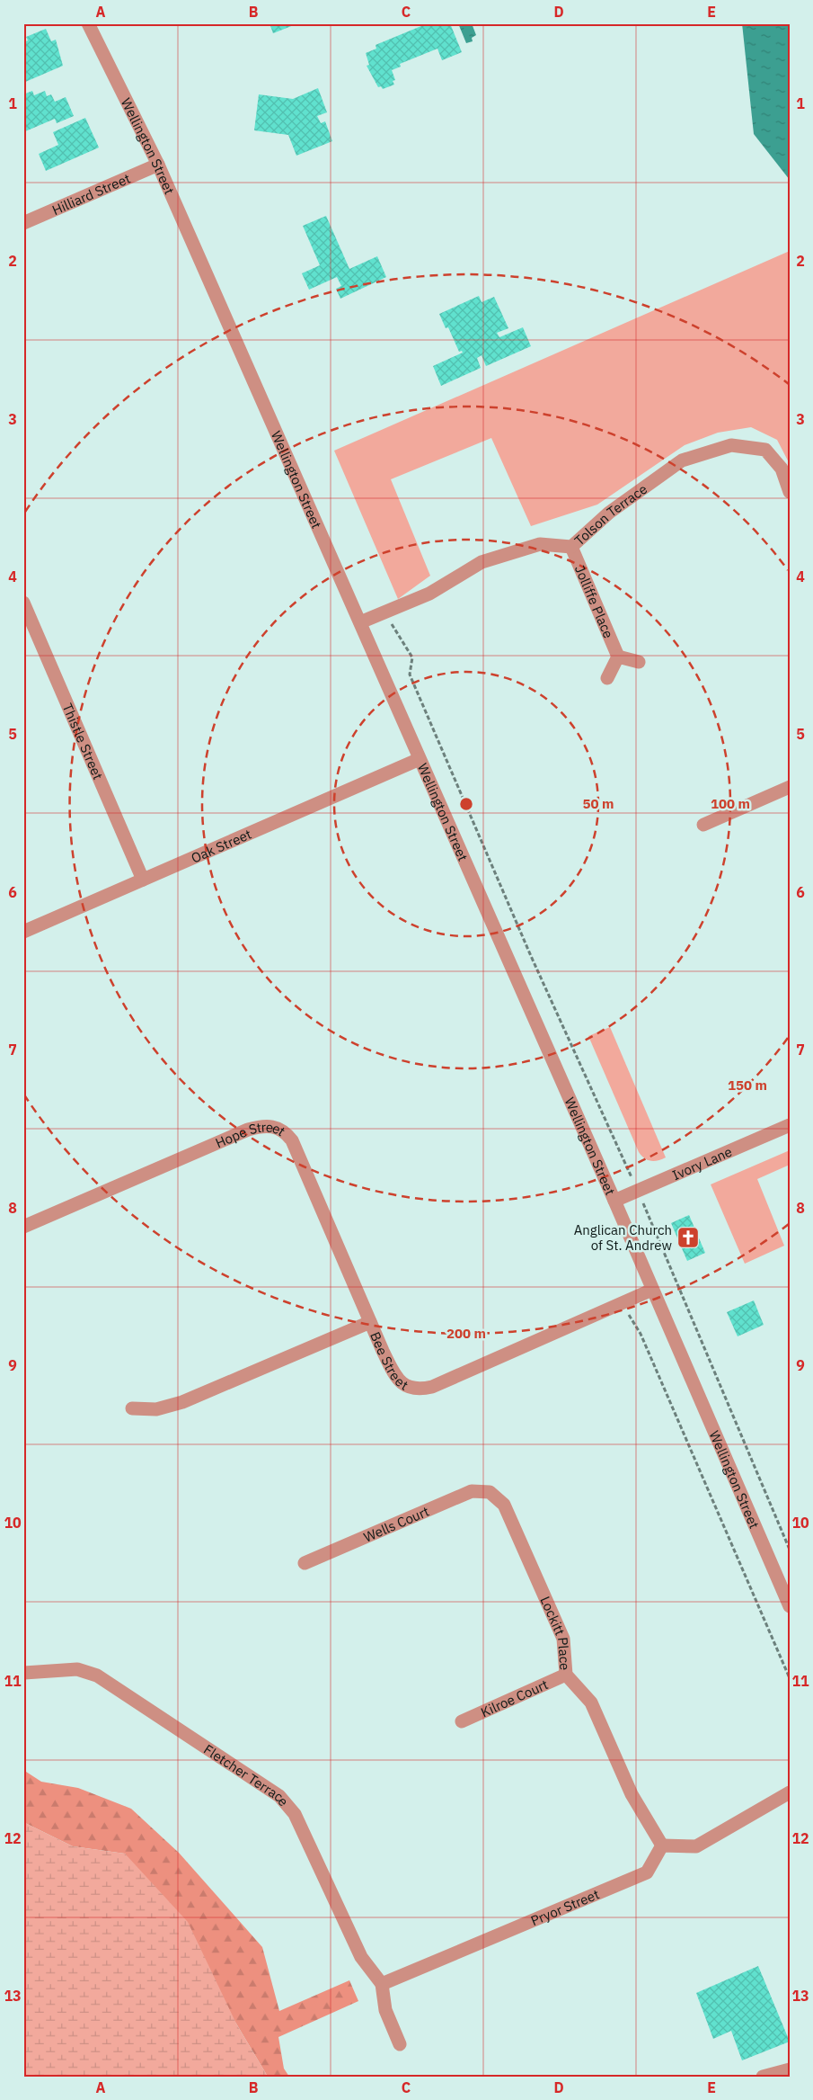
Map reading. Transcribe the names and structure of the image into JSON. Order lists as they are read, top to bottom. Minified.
{"streets":{"street":["Wellington Street","Hilliard Street","Tolson Terrace","Jolliffe Place","Thistle Street","Oak Street","Hope Street","Ivory Lane","Bee Street","Wells Court","Lockitt Place","Kilroe Court","Fletcher Terrace","Pryor Street"]},"crossings":[["Wellington Street","Hilliard Street"],["Wellington Street","Tolson Terrace"],["Wellington Street","Oak Street"],["Wellington Street","Ivory Lane"],["Wellington Street","Bee Street"],["Tolson Terrace","Jolliffe Place"],["Thistle Street","Oak Street"],["Hope Street","Bee Street"],["Wells Court","Lockitt Place"],["Lockitt Place","Kilroe Court"],["Lockitt Place","Pryor Street"],["Fletcher Terrace","Pryor Street"]],"places":{"church":["Anglican Church of St. Andrew"]},"grid":{"columns":["A","B","C","D","E"],"rows":["1","2","3","4","5","6","7","8","9","10","11","12","13"]},"rings":["50 m","100 m","150 m","200 m"]}
